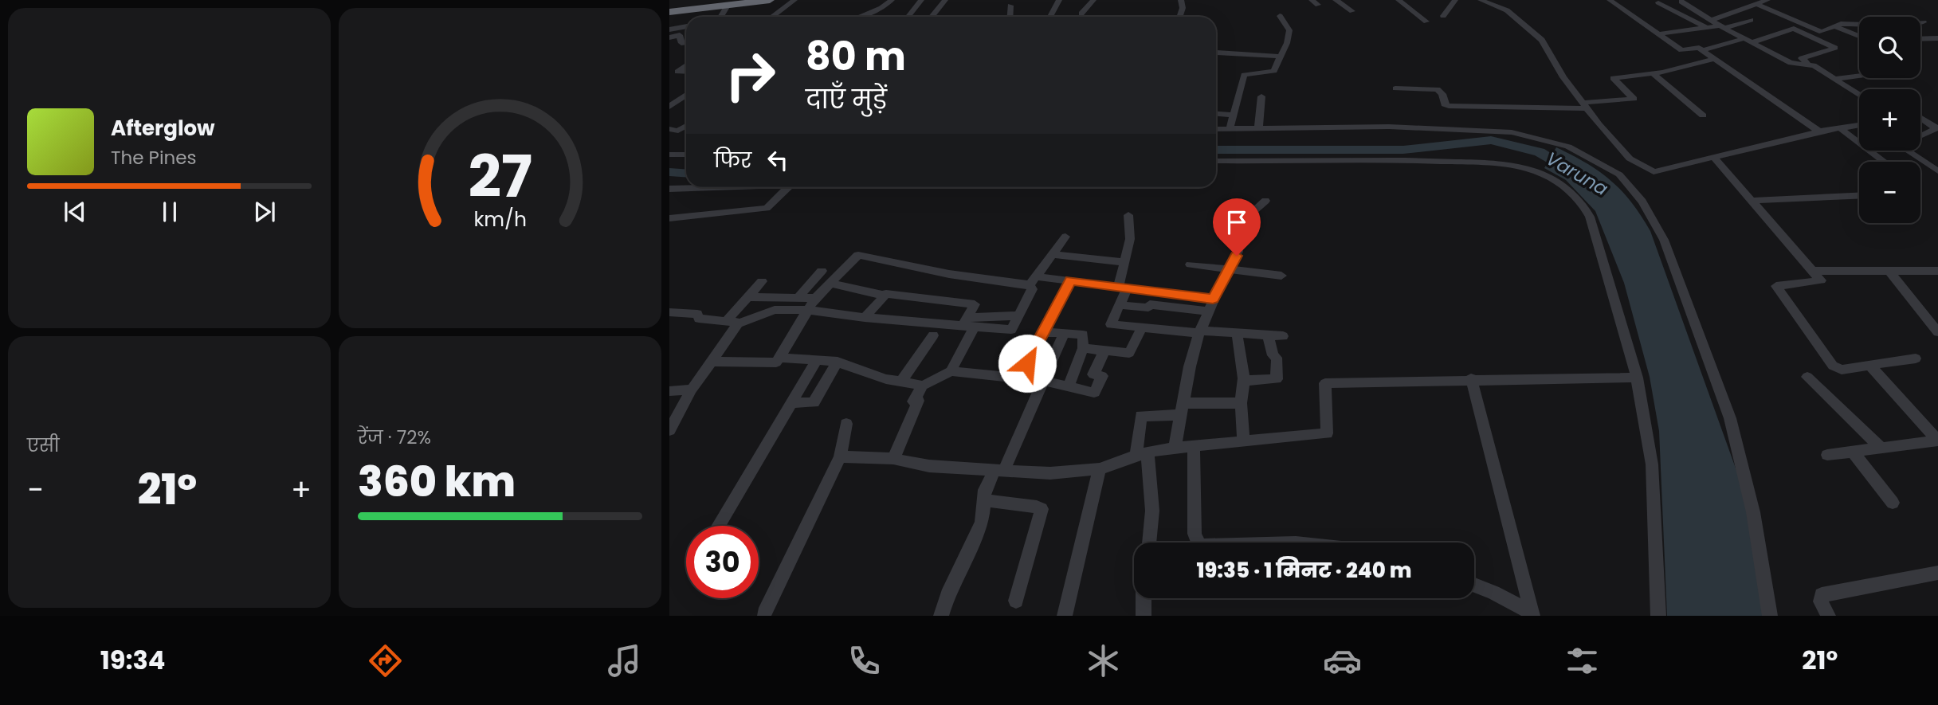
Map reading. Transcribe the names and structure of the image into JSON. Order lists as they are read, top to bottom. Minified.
{"water":["Varuna"],"page":{"map_buttons":["+","−"],"turn":["80 m","दाएँ मुड़ें"],"song":["Afterglow","The Pines"],"then":"फिर","tile":["एसी",["रेंज · 72%","360 km"]],"heat":["−","21°","+"],"limit":"30","trip":"19:35 · 1 मिनट · 240 m","tabs":["19:34","21°"],"gauge":["27","km/h"]}}
